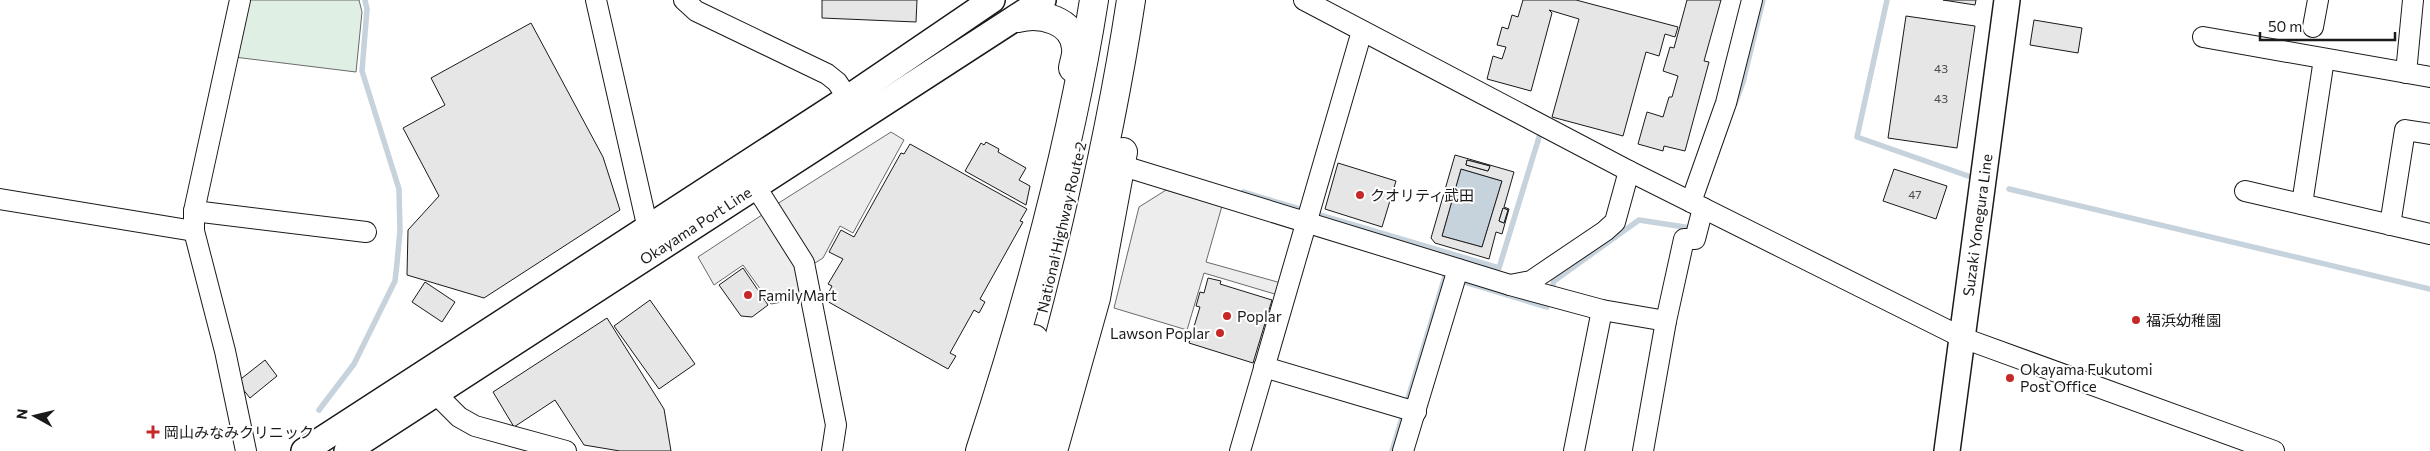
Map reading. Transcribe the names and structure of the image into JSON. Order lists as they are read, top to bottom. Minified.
{"streets":{"highway":["National Highway Route 2"],"main road":["Okayama Port Line","Suzaki Yonegura Line"]},"places":{"other":["クオリティ武田","FamilyMart","Poplar","福浜幼稚園","Lawson Poplar","Okayama Fukutomi Post Office"],"health":["岡山みなみクリニック"]},"house_numbers":["43","43","47"],"scale_bar":"50 m","north":"left"}
